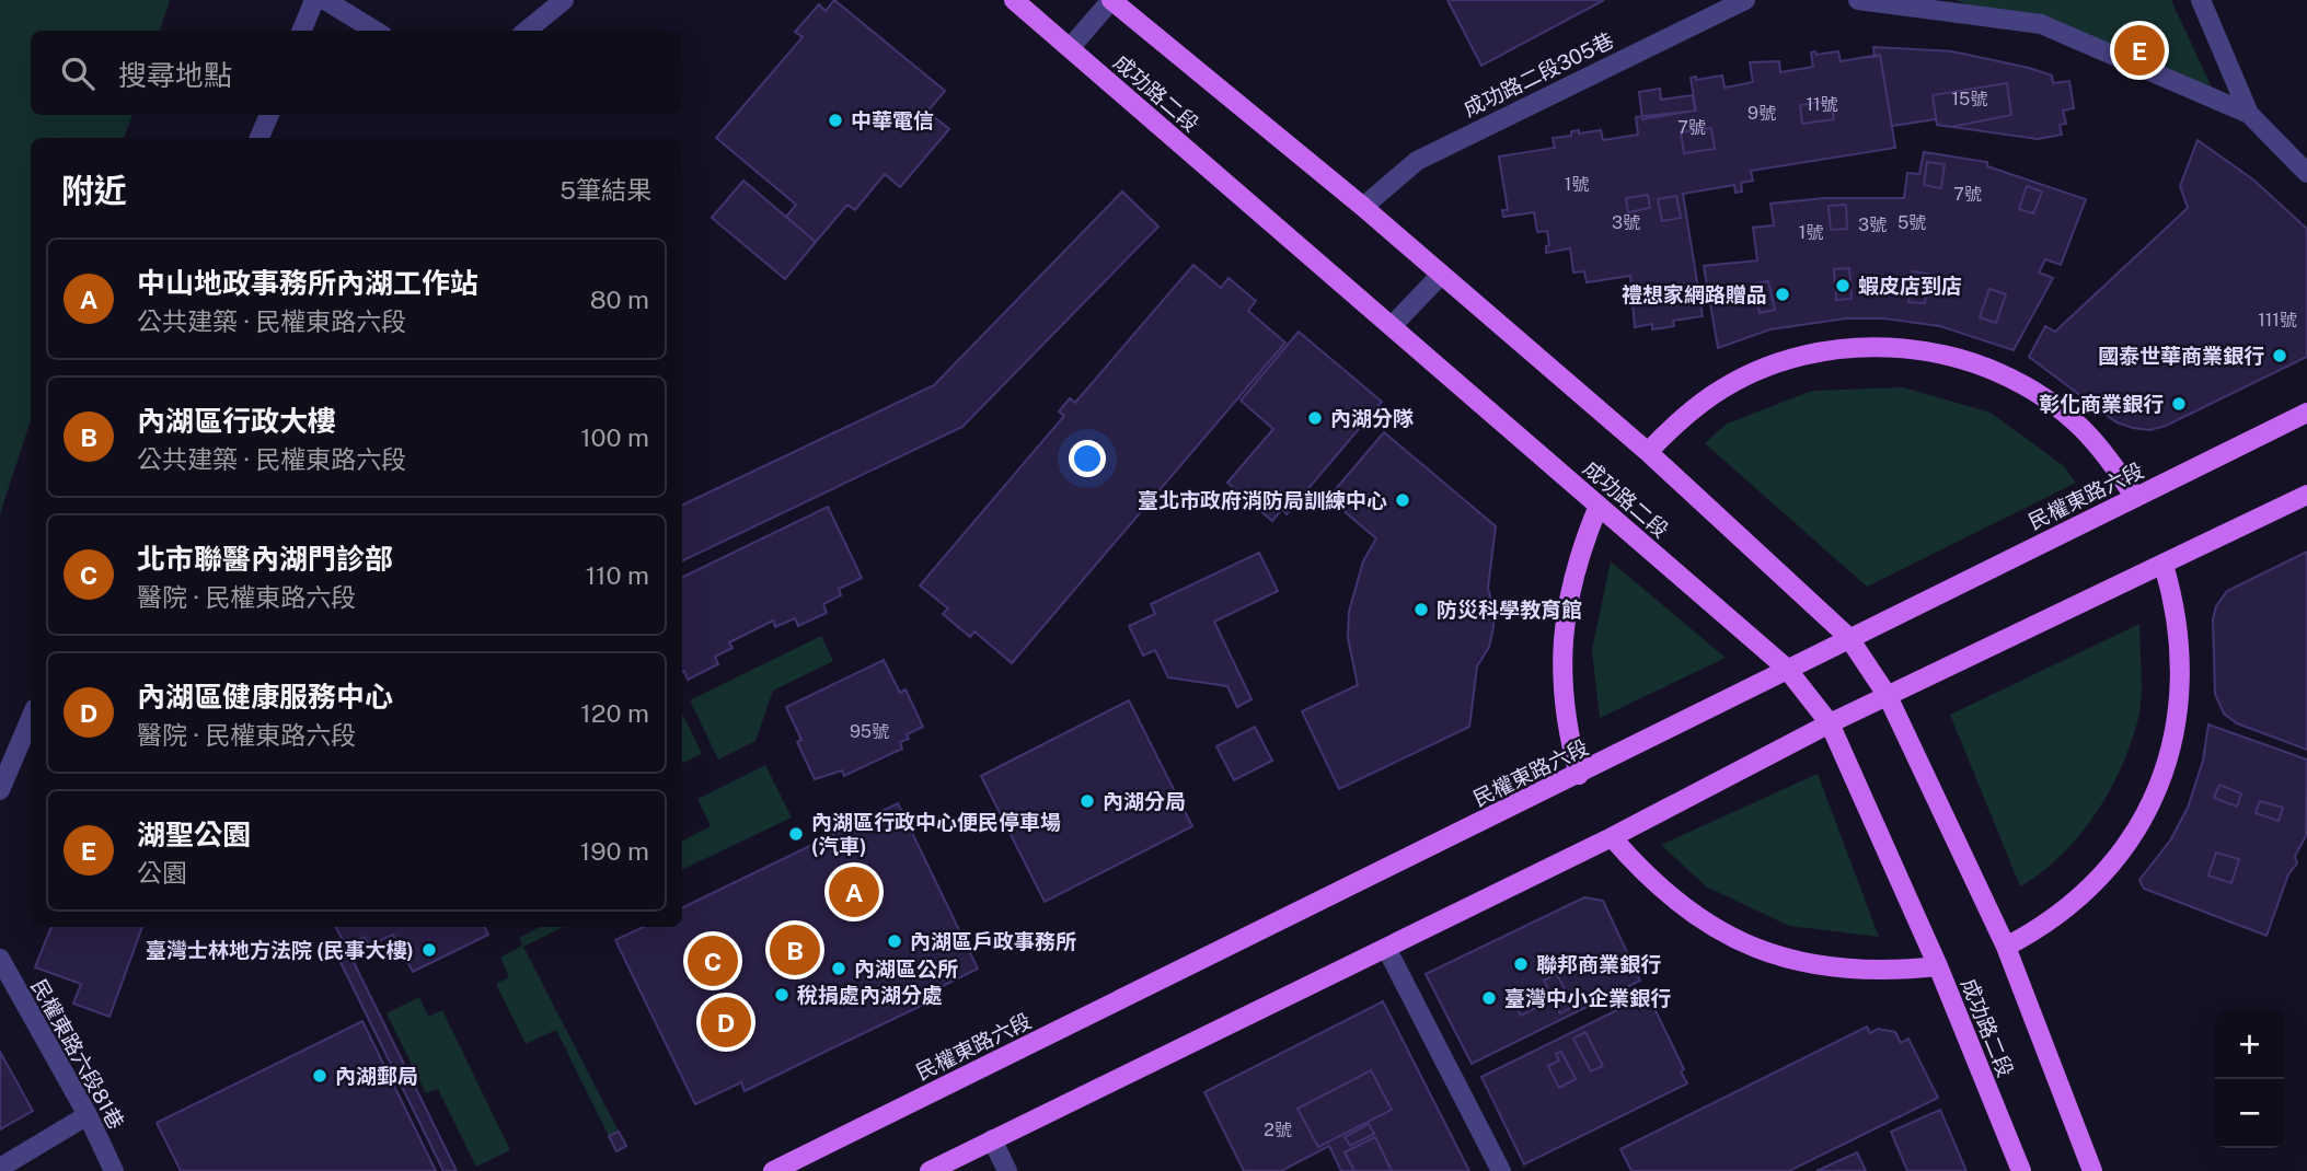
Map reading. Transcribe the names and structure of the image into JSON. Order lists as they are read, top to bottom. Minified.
{"streets":{"main road":["成功路二段","民權東路六段"],"street":["成功路二段305巷","民權東路六段81巷"]},"crossings":[["成功路二段305巷","成功路二段"],["成功路二段","民權東路六段"]],"places":["中華電信","蝦皮店到店","禮想家網路贈品","國泰世華商業銀行","彰化商業銀行","內湖分隊","臺北市政府消防局訓練中心","防災科學教育館","內湖分局","內湖區行政中心便民停車場 (汽車)","內湖區戶政事務所","臺灣士林地方法院 (民事大樓)","聯邦商業銀行","內湖區公所","稅捐處內湖分處","臺灣中小企業銀行","內湖郵局"],"house_numbers":["15號","11號","9號","7號","1號","7號","3號","5號","3號","1號","111號","95號","2號"],"page":{"pins":["E","A","B","C","D"],"search":"搜尋地點","heading":["附近","5筆結果"],"list":[{"mark":"A","name":"中山地政事務所內湖工作站","note":"公共建築 · 民權東路六段","value":"80 m"},{"mark":"B","name":"內湖區行政大樓","note":"公共建築 · 民權東路六段","value":"100 m"},{"mark":"C","name":"北市聯醫內湖門診部","note":"醫院 · 民權東路六段","value":"110 m"},{"mark":"D","name":"內湖區健康服務中心","note":"醫院 · 民權東路六段","value":"120 m"},{"mark":"E","name":"湖聖公園","note":"公園","value":"190 m"}],"map_buttons":["+","−"]}}
